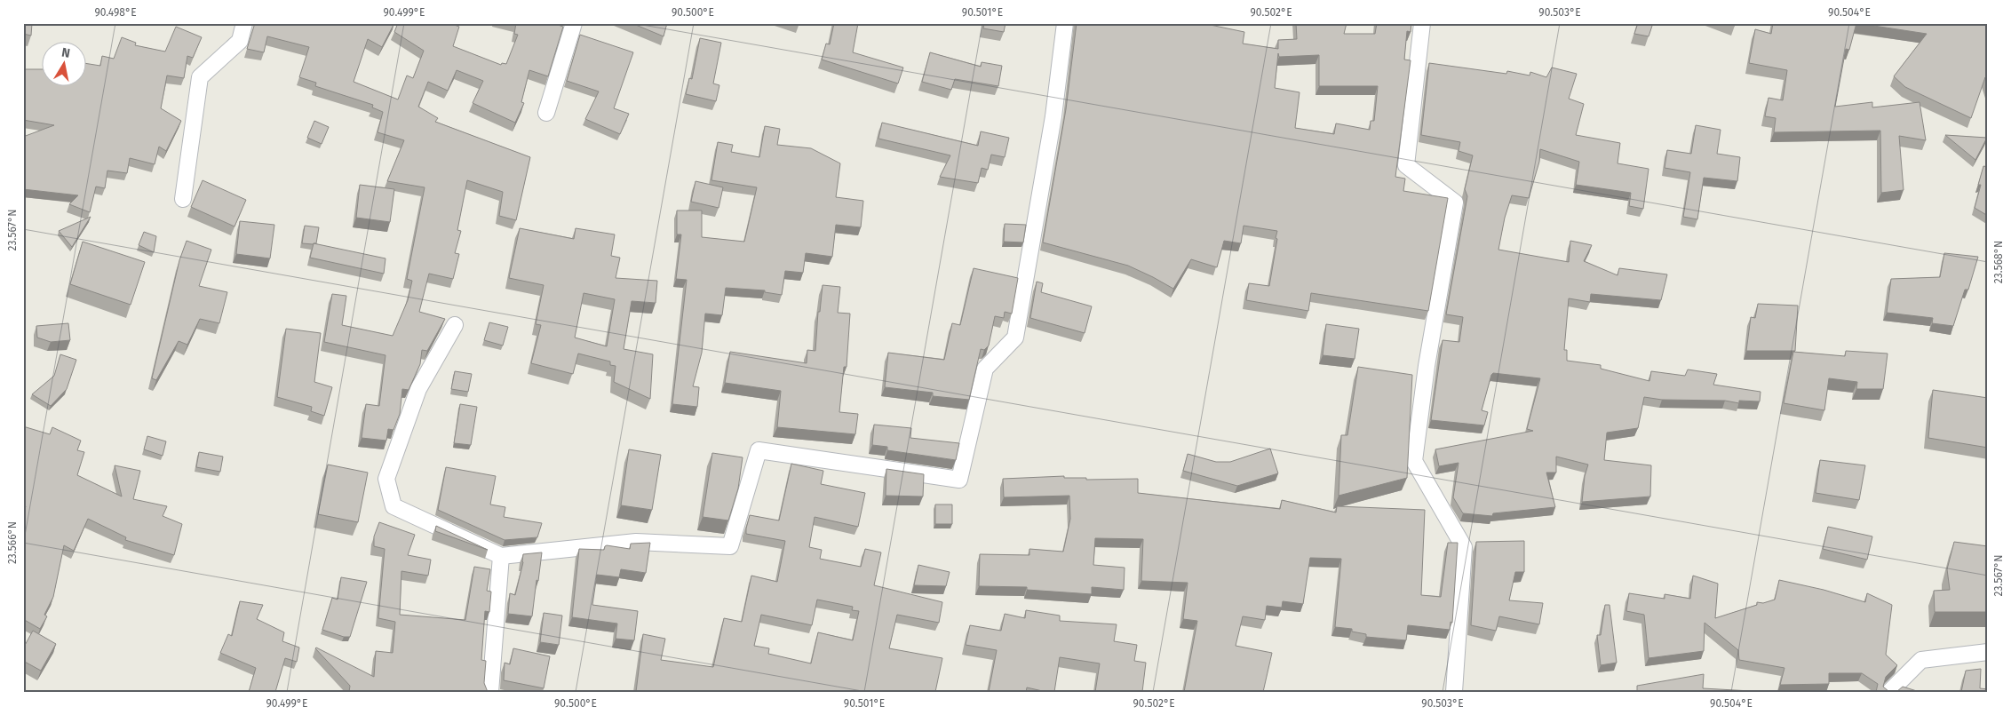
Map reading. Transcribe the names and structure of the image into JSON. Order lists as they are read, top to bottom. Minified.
{"north":"top","coordinates":["90.498°E","90.499°E","90.500°E","90.501°E","90.502°E","90.503°E","90.504°E","23.567°N","23.568°N","23.566°N"]}
